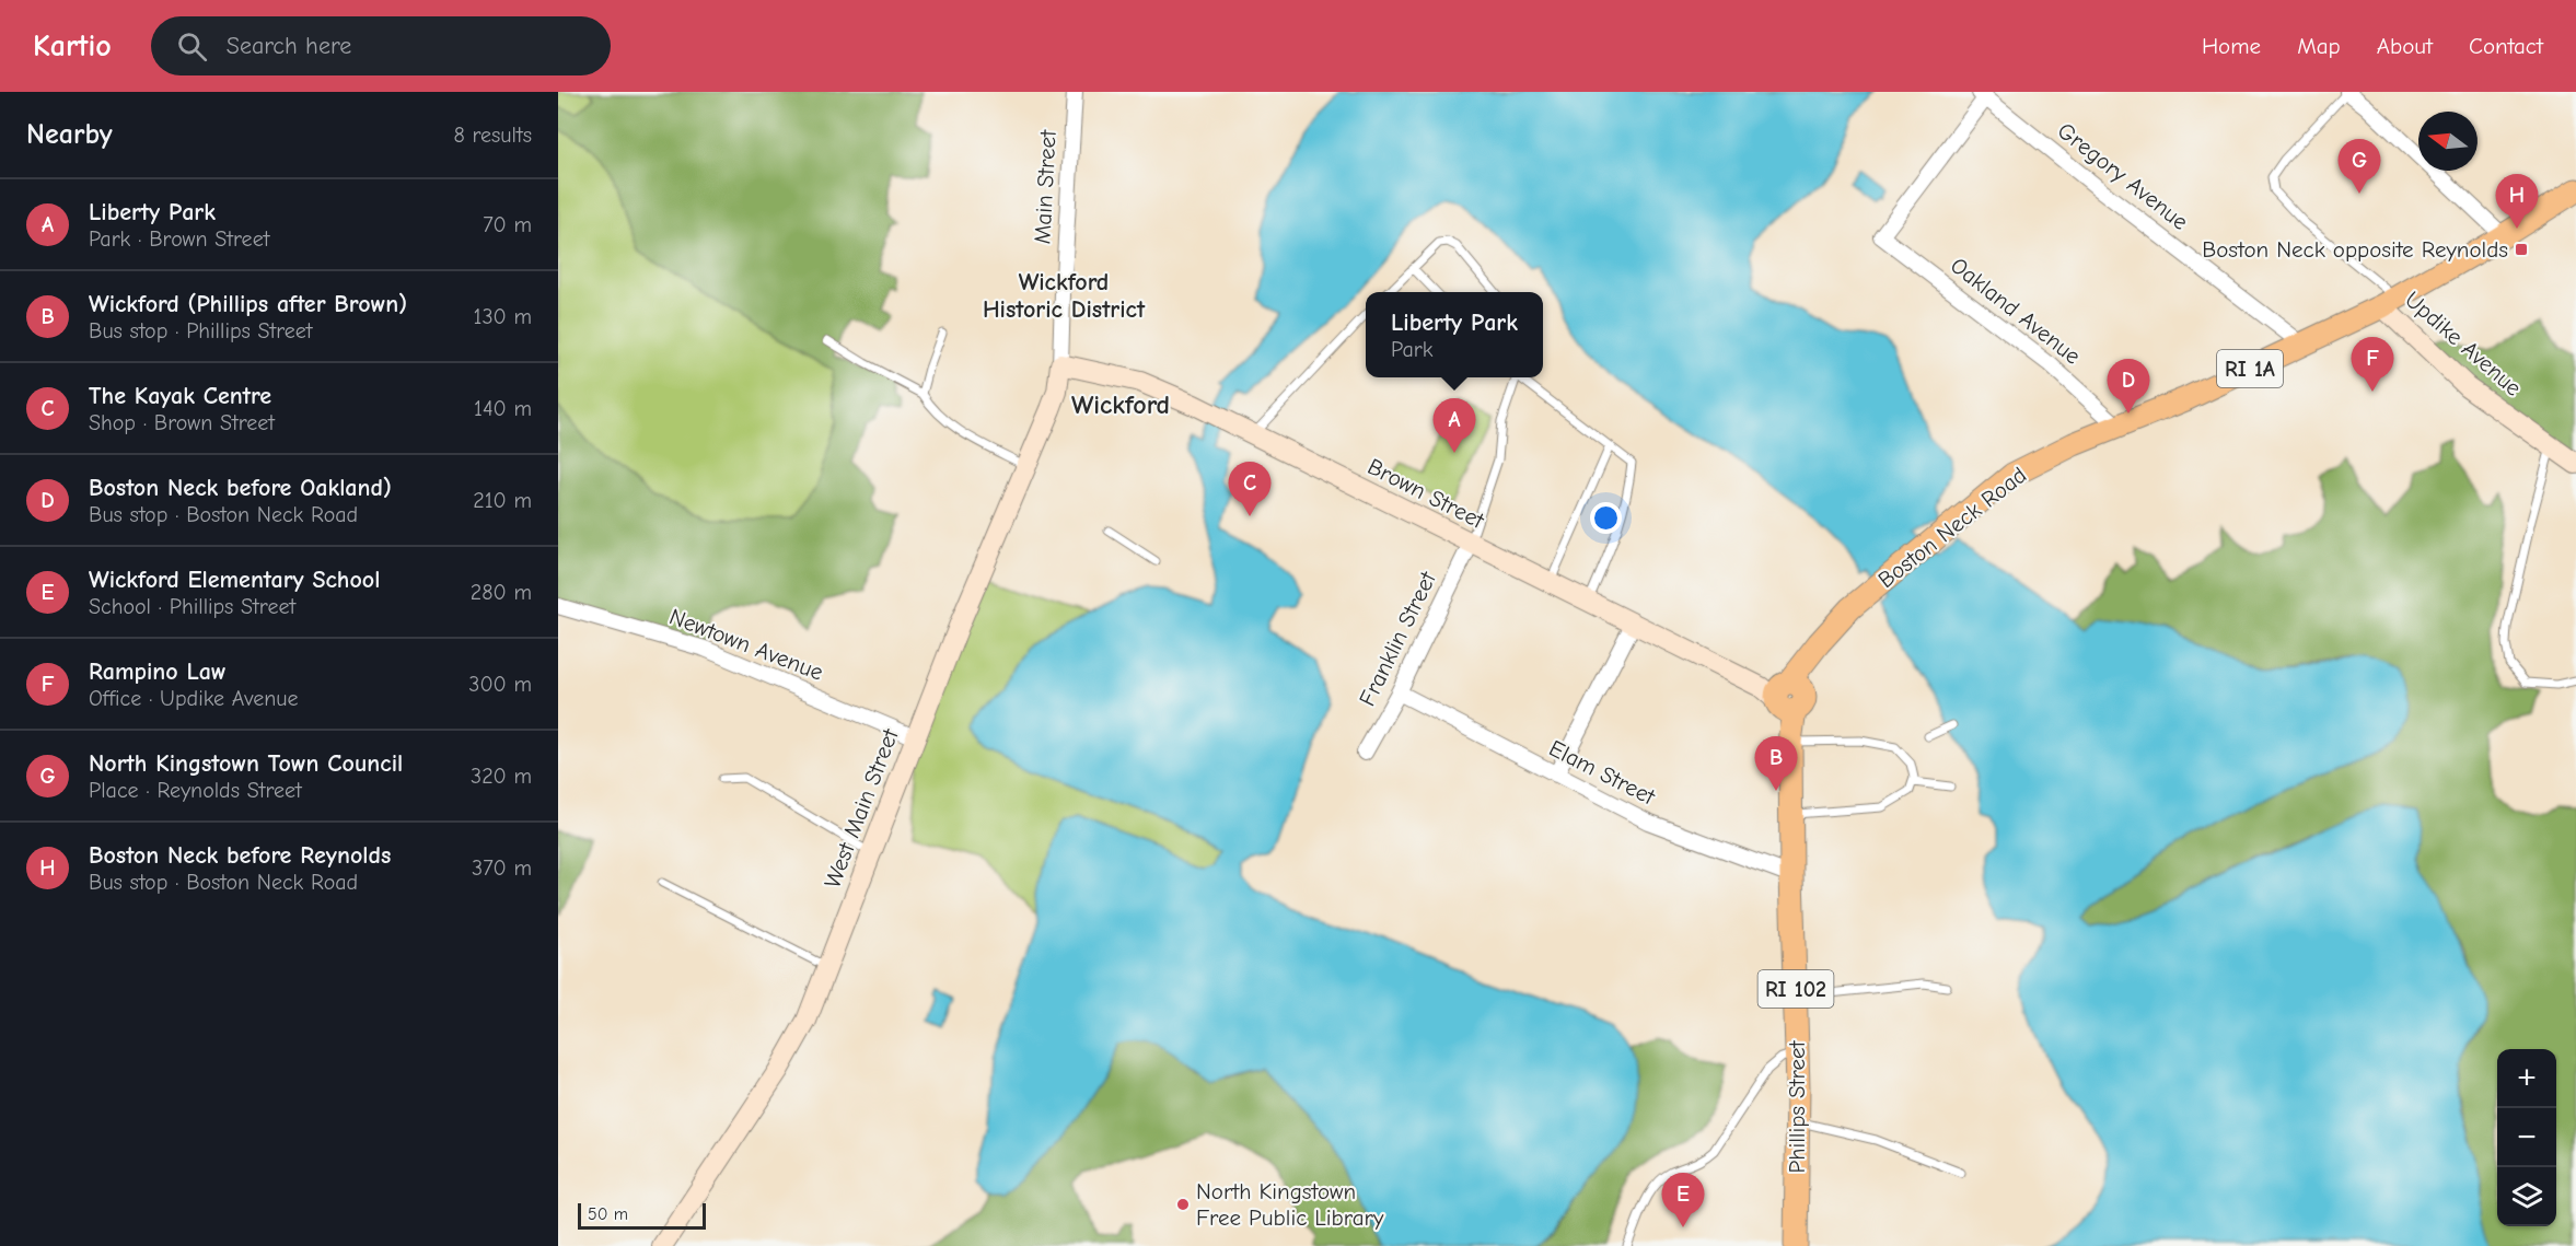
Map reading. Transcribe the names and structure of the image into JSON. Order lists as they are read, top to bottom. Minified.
{"streets":{"main road":["Updike Avenue","RI 1A","Brown Street","Boston Neck Road","West Main Street","RI 102","Phillips Street"],"street":["Gregory Avenue","Main Street","Oakland Avenue","Franklin Street","Newtown Avenue","Elam Street"]},"crossings":[["Gregory Avenue","Oakland Avenue"],["Gregory Avenue","Boston Neck Road"],["Main Street","Brown Street"],["Main Street","West Main Street"],["Oakland Avenue","Boston Neck Road"],["Updike Avenue","Boston Neck Road"],["Brown Street","Boston Neck Road"],["Brown Street","Franklin Street"],["Brown Street","West Main Street"],["Brown Street","Phillips Street"],["Boston Neck Road","Phillips Street"],["Franklin Street","Elam Street"],["Newtown Avenue","West Main Street"],["Elam Street","Phillips Street"]],"districts":["Wickford Historic District","Wickford"],"places":{"transit":["Boston Neck opposite Reynolds"],"other":["North Kingstown Free Public Library"]},"scale_bar":"50 m","north":"left","page":{"header":"Kartio","search":"Search here","nav":["Home","Map","About","Contact"],"heading":["Nearby","8 results"],"pins":["G","H","F","D","A","C","B","E"],"list":[{"mark":"A","name":"Liberty Park","note":"Park · Brown Street","value":"70 m"},{"mark":"B","name":"Wickford (Phillips after Brown)","note":"Bus stop · Phillips Street","value":"130 m"},{"mark":"C","name":"The Kayak Centre","note":"Shop · Brown Street","value":"140 m"},{"mark":"D","name":"Boston Neck before Oakland)","note":"Bus stop · Boston Neck Road","value":"210 m"},{"mark":"E","name":"Wickford Elementary School","note":"School · Phillips Street","value":"280 m"},{"mark":"F","name":"Rampino Law","note":"Office · Updike Avenue","value":"300 m"},{"mark":"G","name":"North Kingstown Town Council","note":"Place · Reynolds Street","value":"320 m"},{"mark":"H","name":"Boston Neck before Reynolds","note":"Bus stop · Boston Neck Road","value":"370 m"}],"popup":["Liberty Park","Park"],"map_buttons":["+","−"],"scale":"50 m"}}
